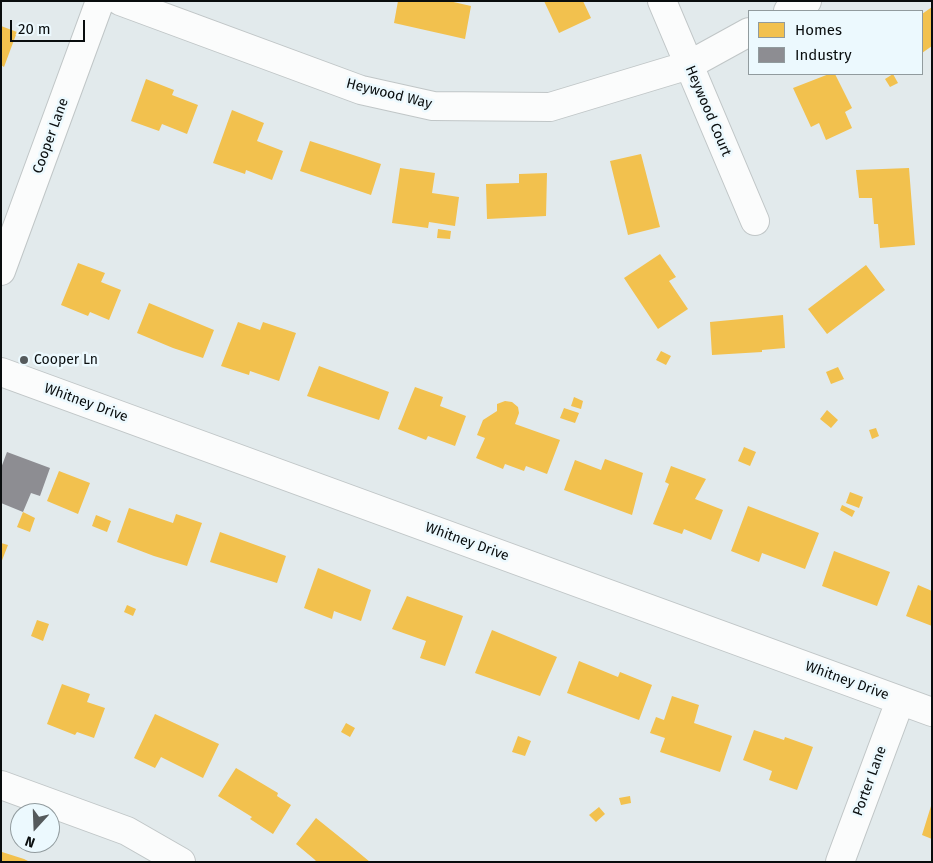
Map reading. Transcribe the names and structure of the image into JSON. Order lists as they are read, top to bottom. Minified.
{"streets":{"street":["Heywood Way","Heywood Court","Cooper Lane","Whitney Drive","Porter Lane"]},"crossings":[["Heywood Way","Heywood Court"],["Whitney Drive","Porter Lane"]],"places":["Cooper Ln"],"legend":["Homes","Industry"],"scale_bar":"20 m","north":"bottom"}
